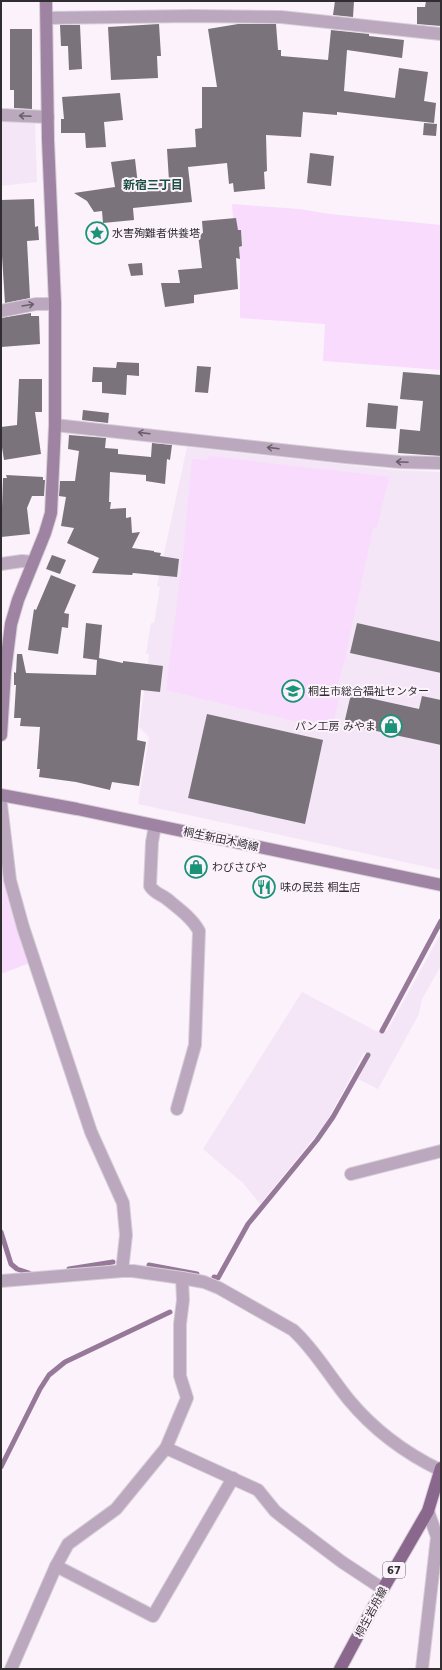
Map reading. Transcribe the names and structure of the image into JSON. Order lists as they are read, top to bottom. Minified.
{"streets":{"main road":["67","桐生岩舟線"],"street":["桐生新田木崎線"]},"districts":["新宿三丁目"],"places":{"place":["水害殉難者供養塔"],"school or university":["桐生市総合福祉センター"],"shop":["パン工房 みやま","わびさびや"],"restaurant":["味の民芸 桐生店"]}}
